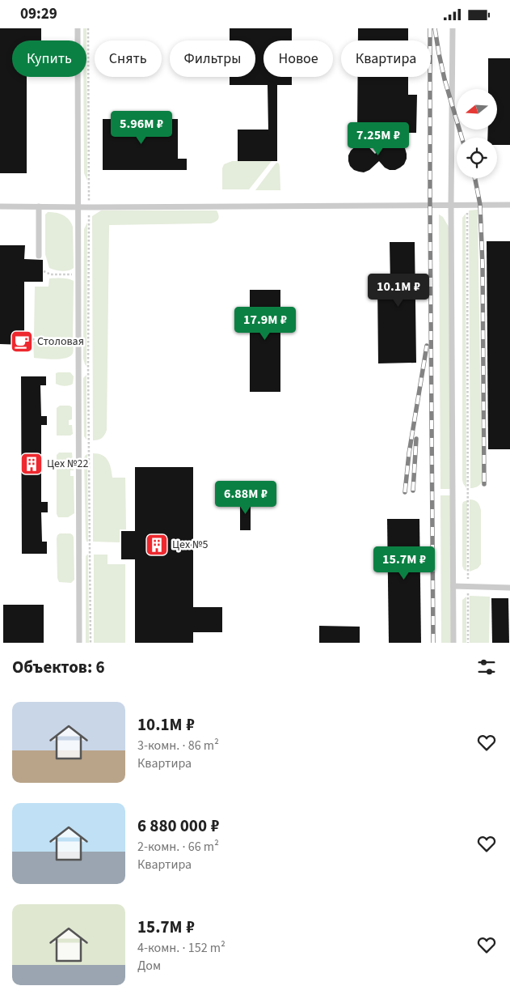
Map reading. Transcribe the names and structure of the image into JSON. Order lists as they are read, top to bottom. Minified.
{"places":{"cafe":["Столовая"],"building":["Цех №22","Цех №5"]},"north":"left","page":{"status":"09:29","chip":["Купить","Снять","Фильтры","Новое","Квартира"],"price":["5.96M ₽","7.25M ₽","10.1M ₽","17.9M ₽","6.88M ₽","15.7M ₽"],"heading":"Объектов: 6","list":[{"name":"10.1M ₽","note":"3-комн. · 86 m² · Квартира"},{"name":"6 880 000 ₽","note":"2-комн. · 66 m² · Квартира"},{"name":"15.7M ₽","note":"4-комн. · 152 m² · Дом"}]}}
